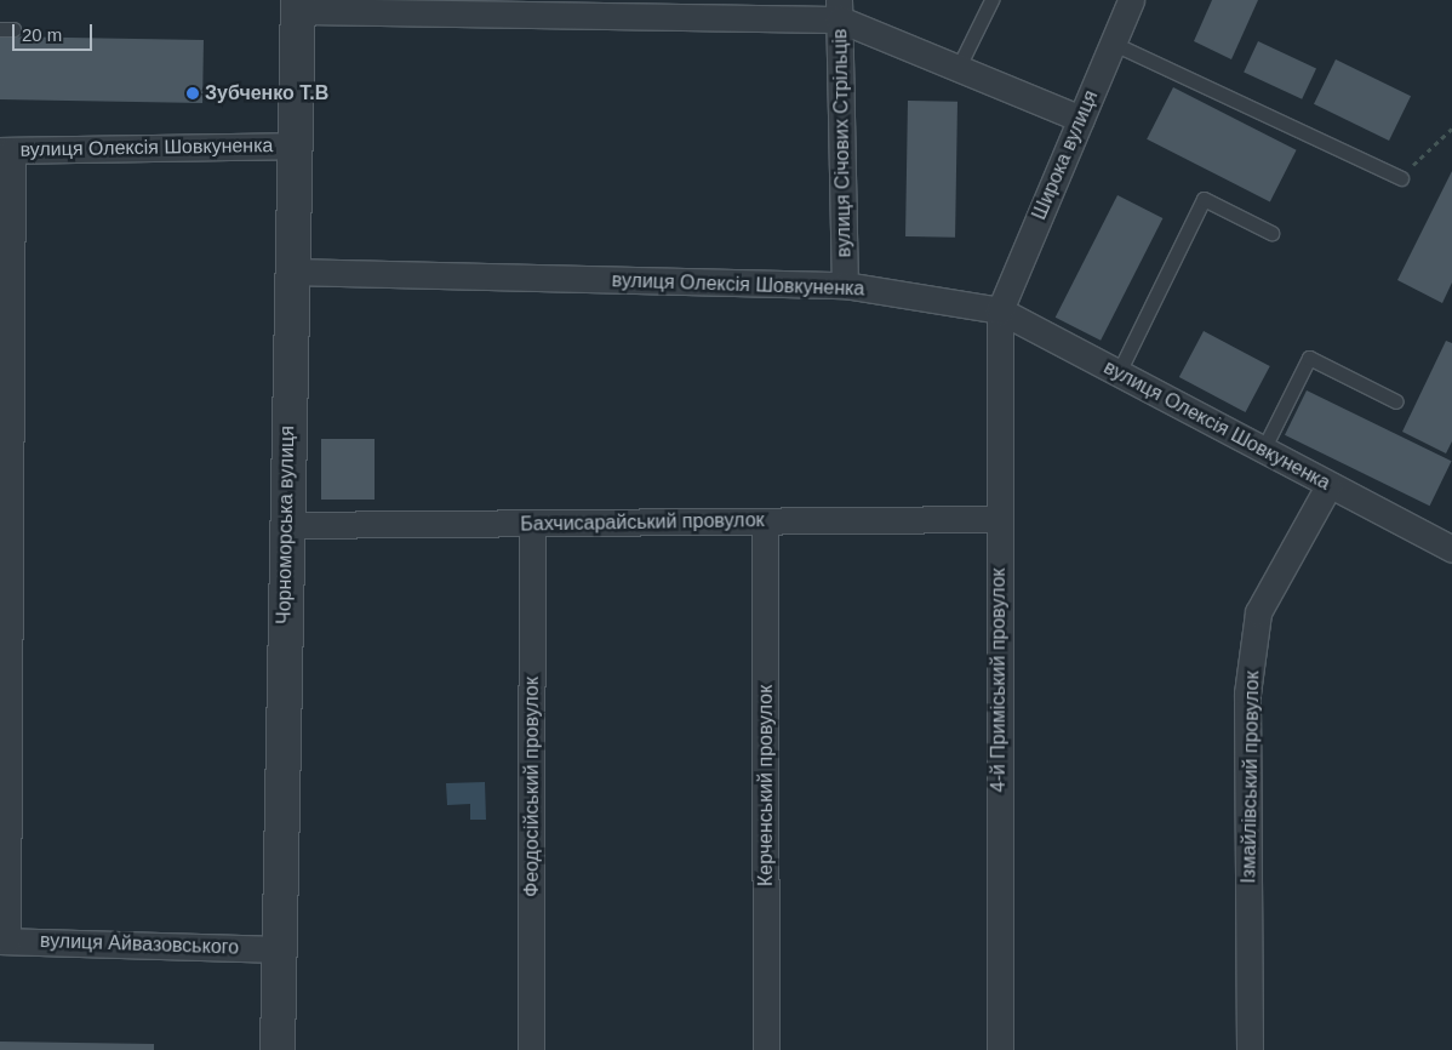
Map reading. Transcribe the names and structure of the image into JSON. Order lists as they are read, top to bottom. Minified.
{"streets":{"street":["вулиця Січових Стрільців","вулиця Олексія Шовкуненка","Широка вулиця","Бахчисарайський провулок","Чорноморська вулиця","4-й Приміський провулок","Ізмайлівський провулок","Керченський провулок","Феодосійський провулок","вулиця Айвазовського"]},"crossings":[["вулиця Січових Стрільців","вулиця Олексія Шовкуненка"],["вулиця Олексія Шовкуненка","Широка вулиця"],["вулиця Олексія Шовкуненка","Чорноморська вулиця"],["вулиця Олексія Шовкуненка","4-й Приміський провулок"],["вулиця Олексія Шовкуненка","Ізмайлівський провулок"],["Широка вулиця","4-й Приміський провулок"],["Бахчисарайський провулок","Чорноморська вулиця"],["Бахчисарайський провулок","4-й Приміський провулок"],["Бахчисарайський провулок","Керченський провулок"],["Бахчисарайський провулок","Феодосійський провулок"],["Чорноморська вулиця","вулиця Айвазовського"]],"places":["Зубченко Т.В"],"scale_bar":"20 m"}
